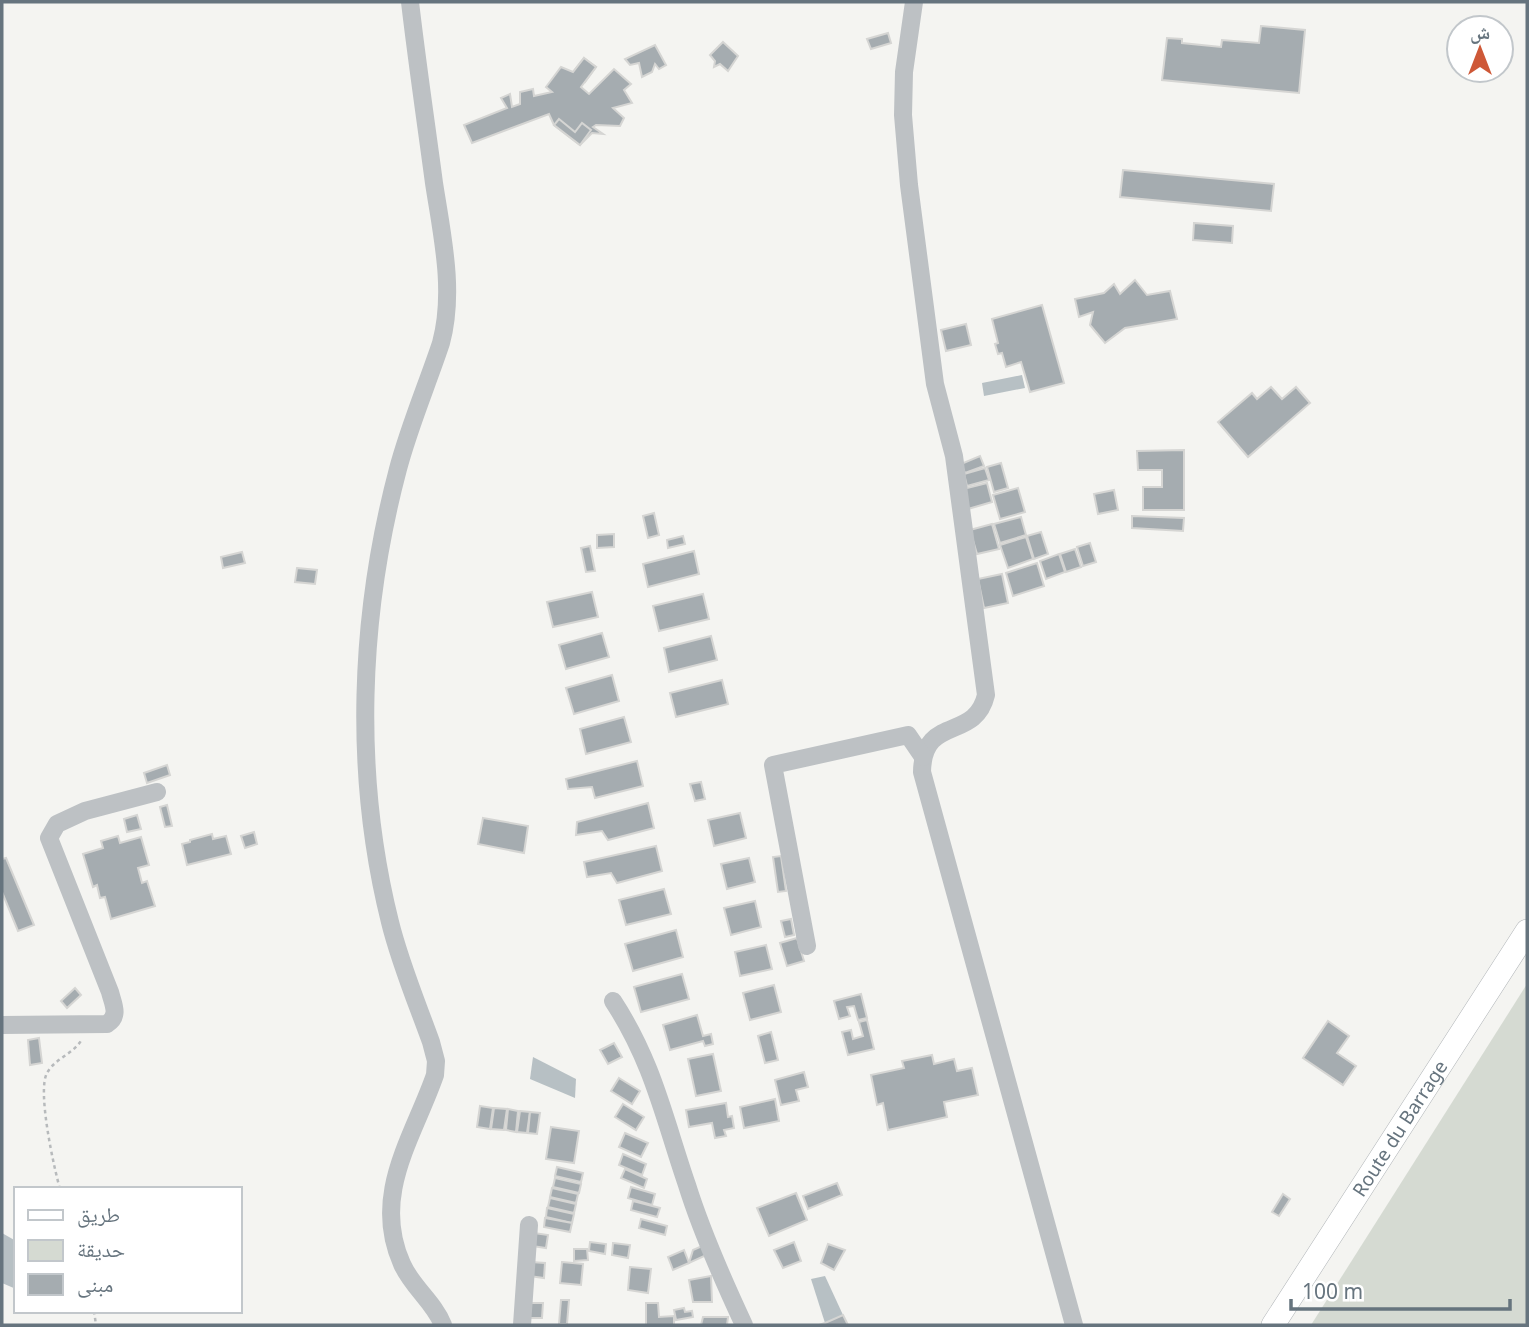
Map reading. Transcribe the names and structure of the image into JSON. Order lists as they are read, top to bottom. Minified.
{"streets":{"main road":["Route du Barrage"]},"legend":["طريق","حديقة","مبنى"],"scale_bar":"100 m","north":"top"}
